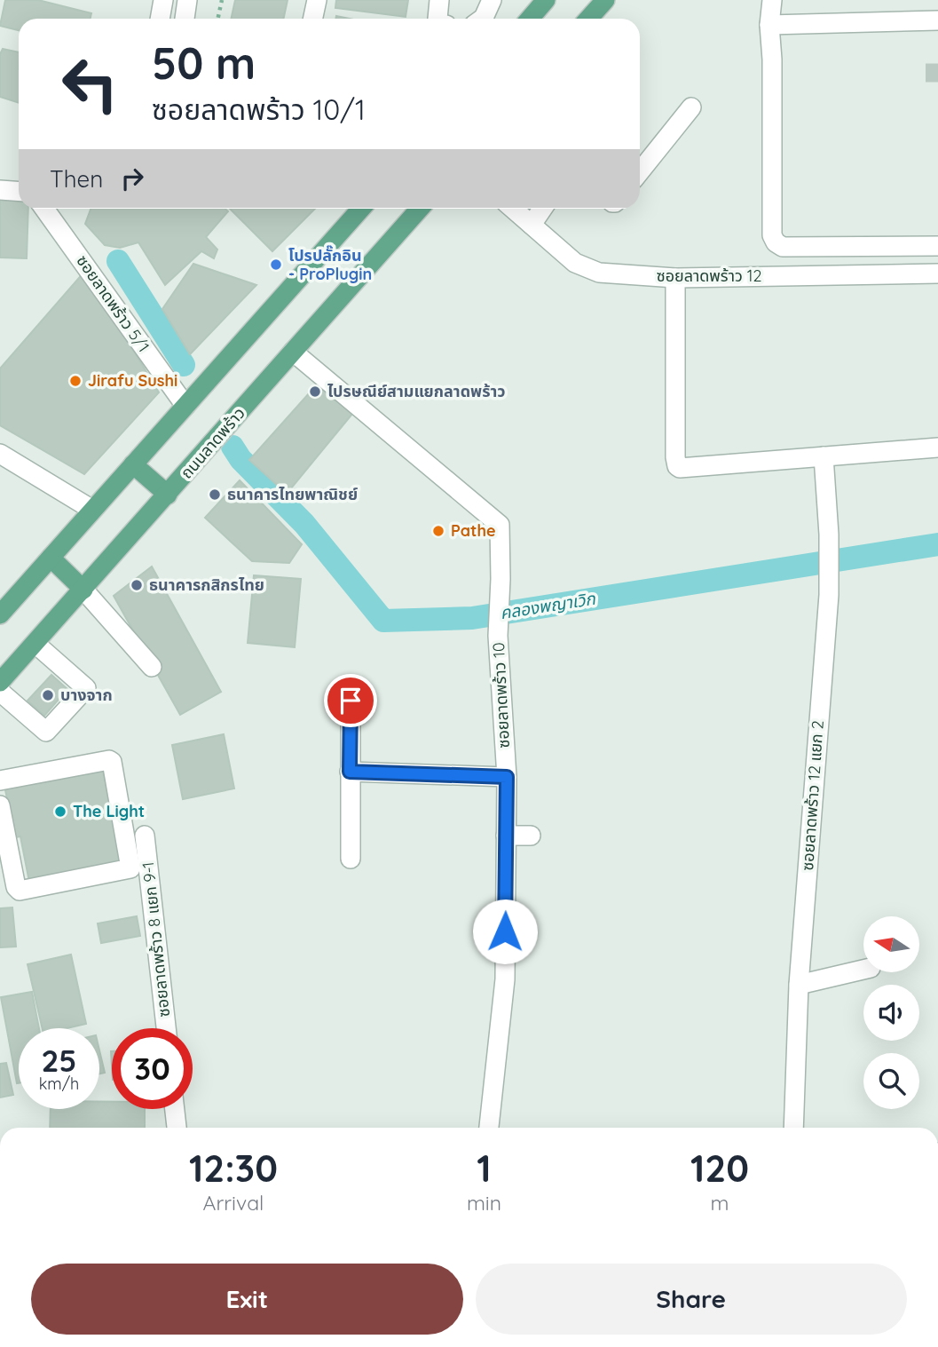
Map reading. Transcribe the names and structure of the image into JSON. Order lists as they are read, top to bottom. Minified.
{"streets":{"main road":["ถนนลาดพร้าว"],"street":["ซอยลาดพร้าว 12","ซอยลาดพร้าว 5/1","ซอยลาดพร้าว 10","ซอยลาดพร้าว 12 แยก 2","ซอยลาดพร้าว 8 แยก 9-1"]},"crossings":[["ถนนลาดพร้าว","ซอยลาดพร้าว 10"]],"water":["คลองพญาเวิก"],"places":["โปรปลั๊กอิน - ProPlugin","Jirafu Sushi","ไปรษณีย์สามแยกลาดพร้าว","ธนาคารไทยพาณิชย์","Pathe","ธนาคารกสิกรไทย","บางจาก","The Light"],"north":"left","page":{"turn":["50 m","ซอยลาดพร้าว 10/1"],"then":"Then","speed":"25 km/h","limit":"30","eta":["12:30","Arrival","1","min","120","m"],"buttons":["Exit","Share"]}}
